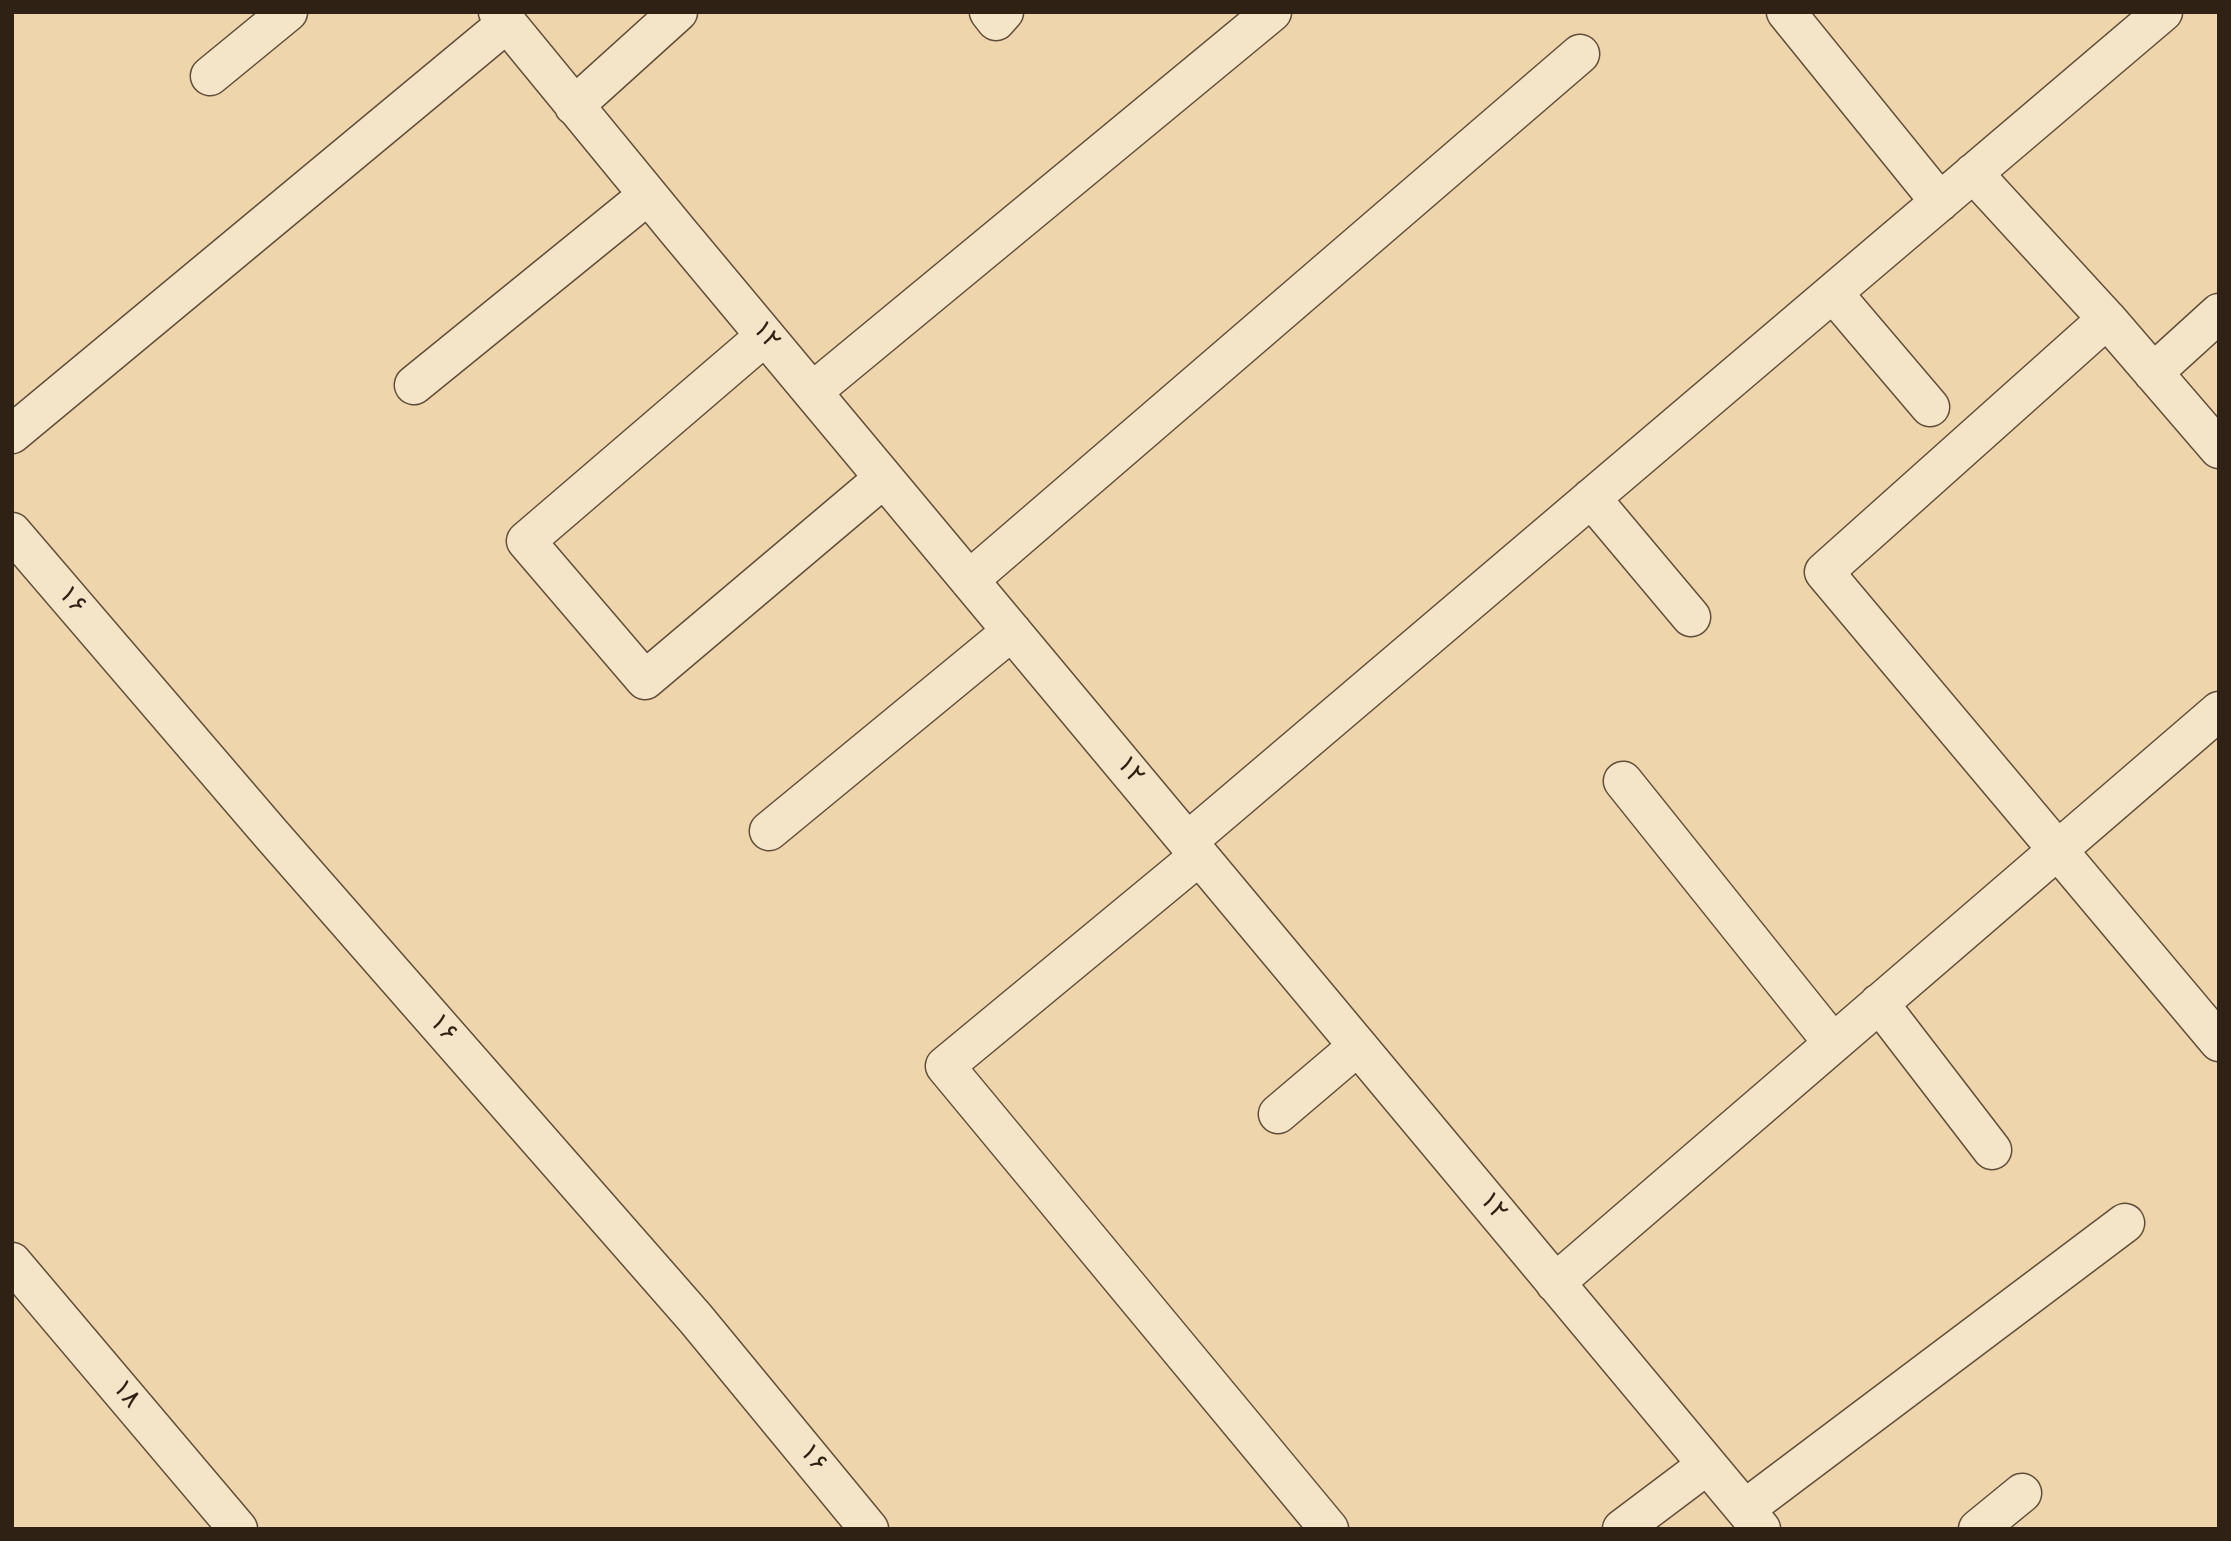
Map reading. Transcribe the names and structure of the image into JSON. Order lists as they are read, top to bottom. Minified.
{"streets":{"street":["۱۲","۱۶","۱۸"]}}
